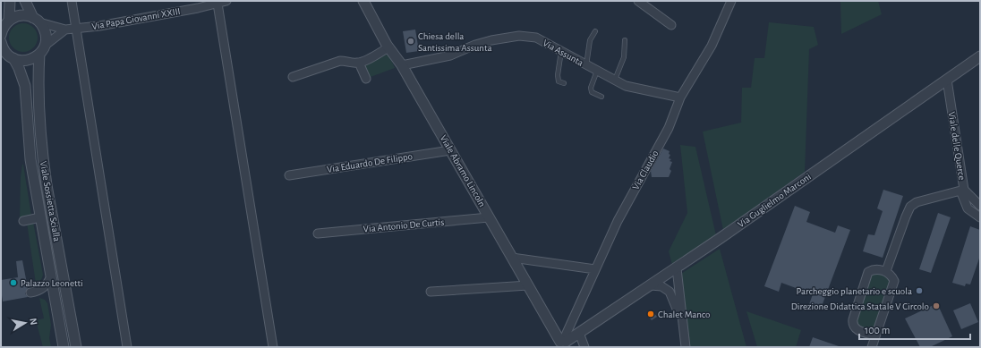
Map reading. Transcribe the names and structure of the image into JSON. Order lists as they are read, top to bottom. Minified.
{"streets":{"street":["Via Papa Giovanni XXIII","Via Assunta","Viale delle Querce","Via Eduardo De Filippo","Via Claudio","Viale Abramo Lincoln","Via Guglielmo Marconi","Viale Sossietta Scialla","Via Antonio De Curtis"]},"crossings":[["Via Papa Giovanni XXIII","Viale Sossietta Scialla"],["Via Assunta","Via Claudio"],["Via Assunta","Viale Abramo Lincoln"],["Viale delle Querce","Via Guglielmo Marconi"],["Via Eduardo De Filippo","Viale Abramo Lincoln"],["Via Claudio","Viale Abramo Lincoln"],["Via Claudio","Via Guglielmo Marconi"],["Viale Abramo Lincoln","Via Guglielmo Marconi"],["Viale Abramo Lincoln","Via Antonio De Curtis"]],"places":["Chiesa della Santissima Assunta","Palazzo Leonetti","Parcheggio planetario e scuola","Direzione Didattica Statale V Circolo","Chalet Manco"],"scale_bar":"100 m","north":"right"}
